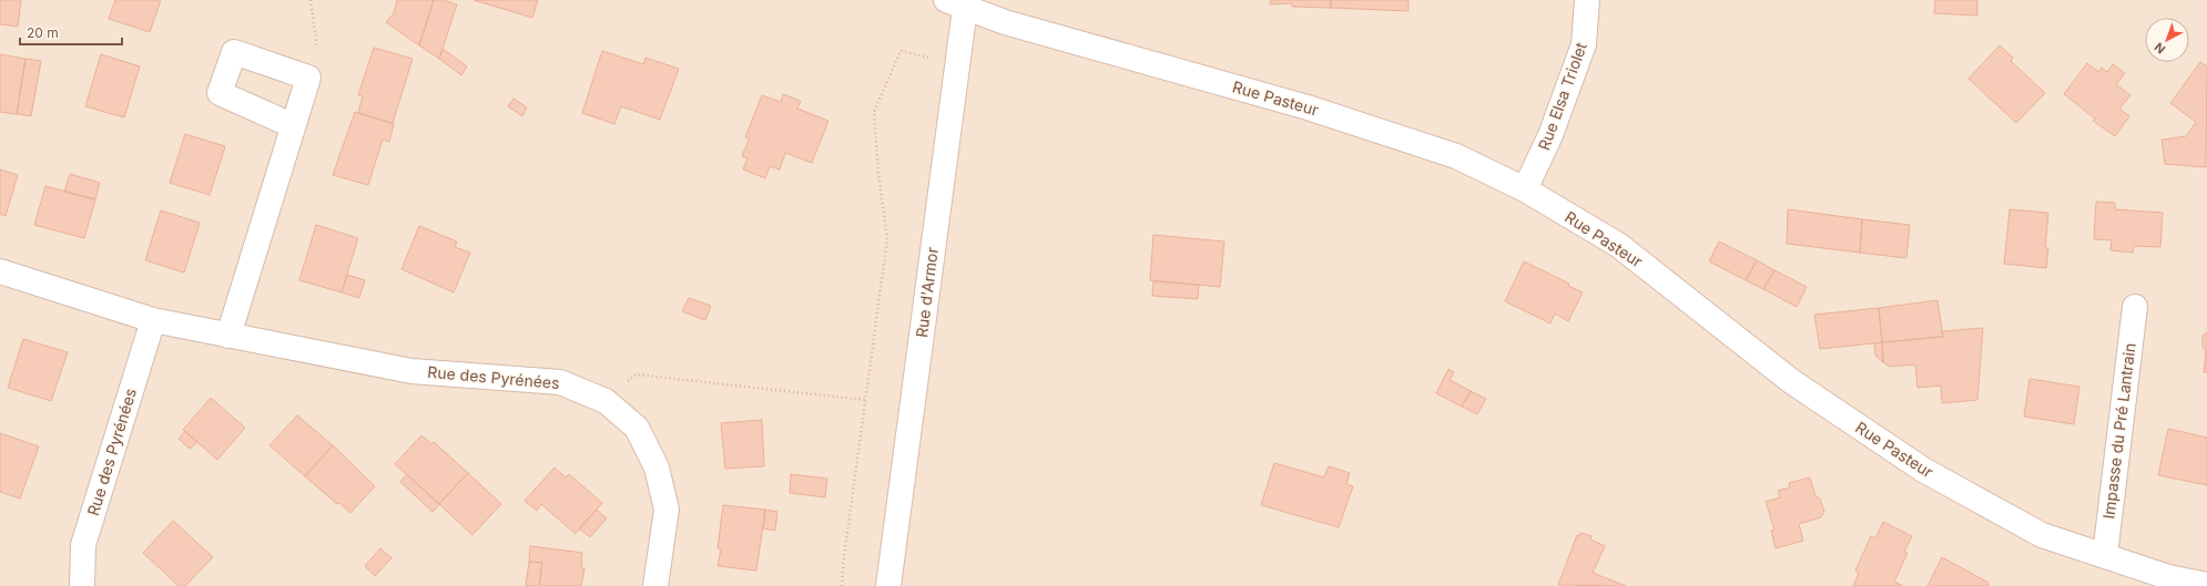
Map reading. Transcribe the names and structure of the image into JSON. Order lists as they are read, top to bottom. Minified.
{"streets":{"street":["Rue Elsa Triolet","Rue Pasteur","Rue d'Armor","Rue des Pyrénées","Impasse du Pré Lantrain"]},"crossings":[["Rue Elsa Triolet","Rue Pasteur"],["Rue Pasteur","Rue d'Armor"],["Rue Pasteur","Impasse du Pré Lantrain"]],"scale_bar":"20 m","north":"bottom left"}
